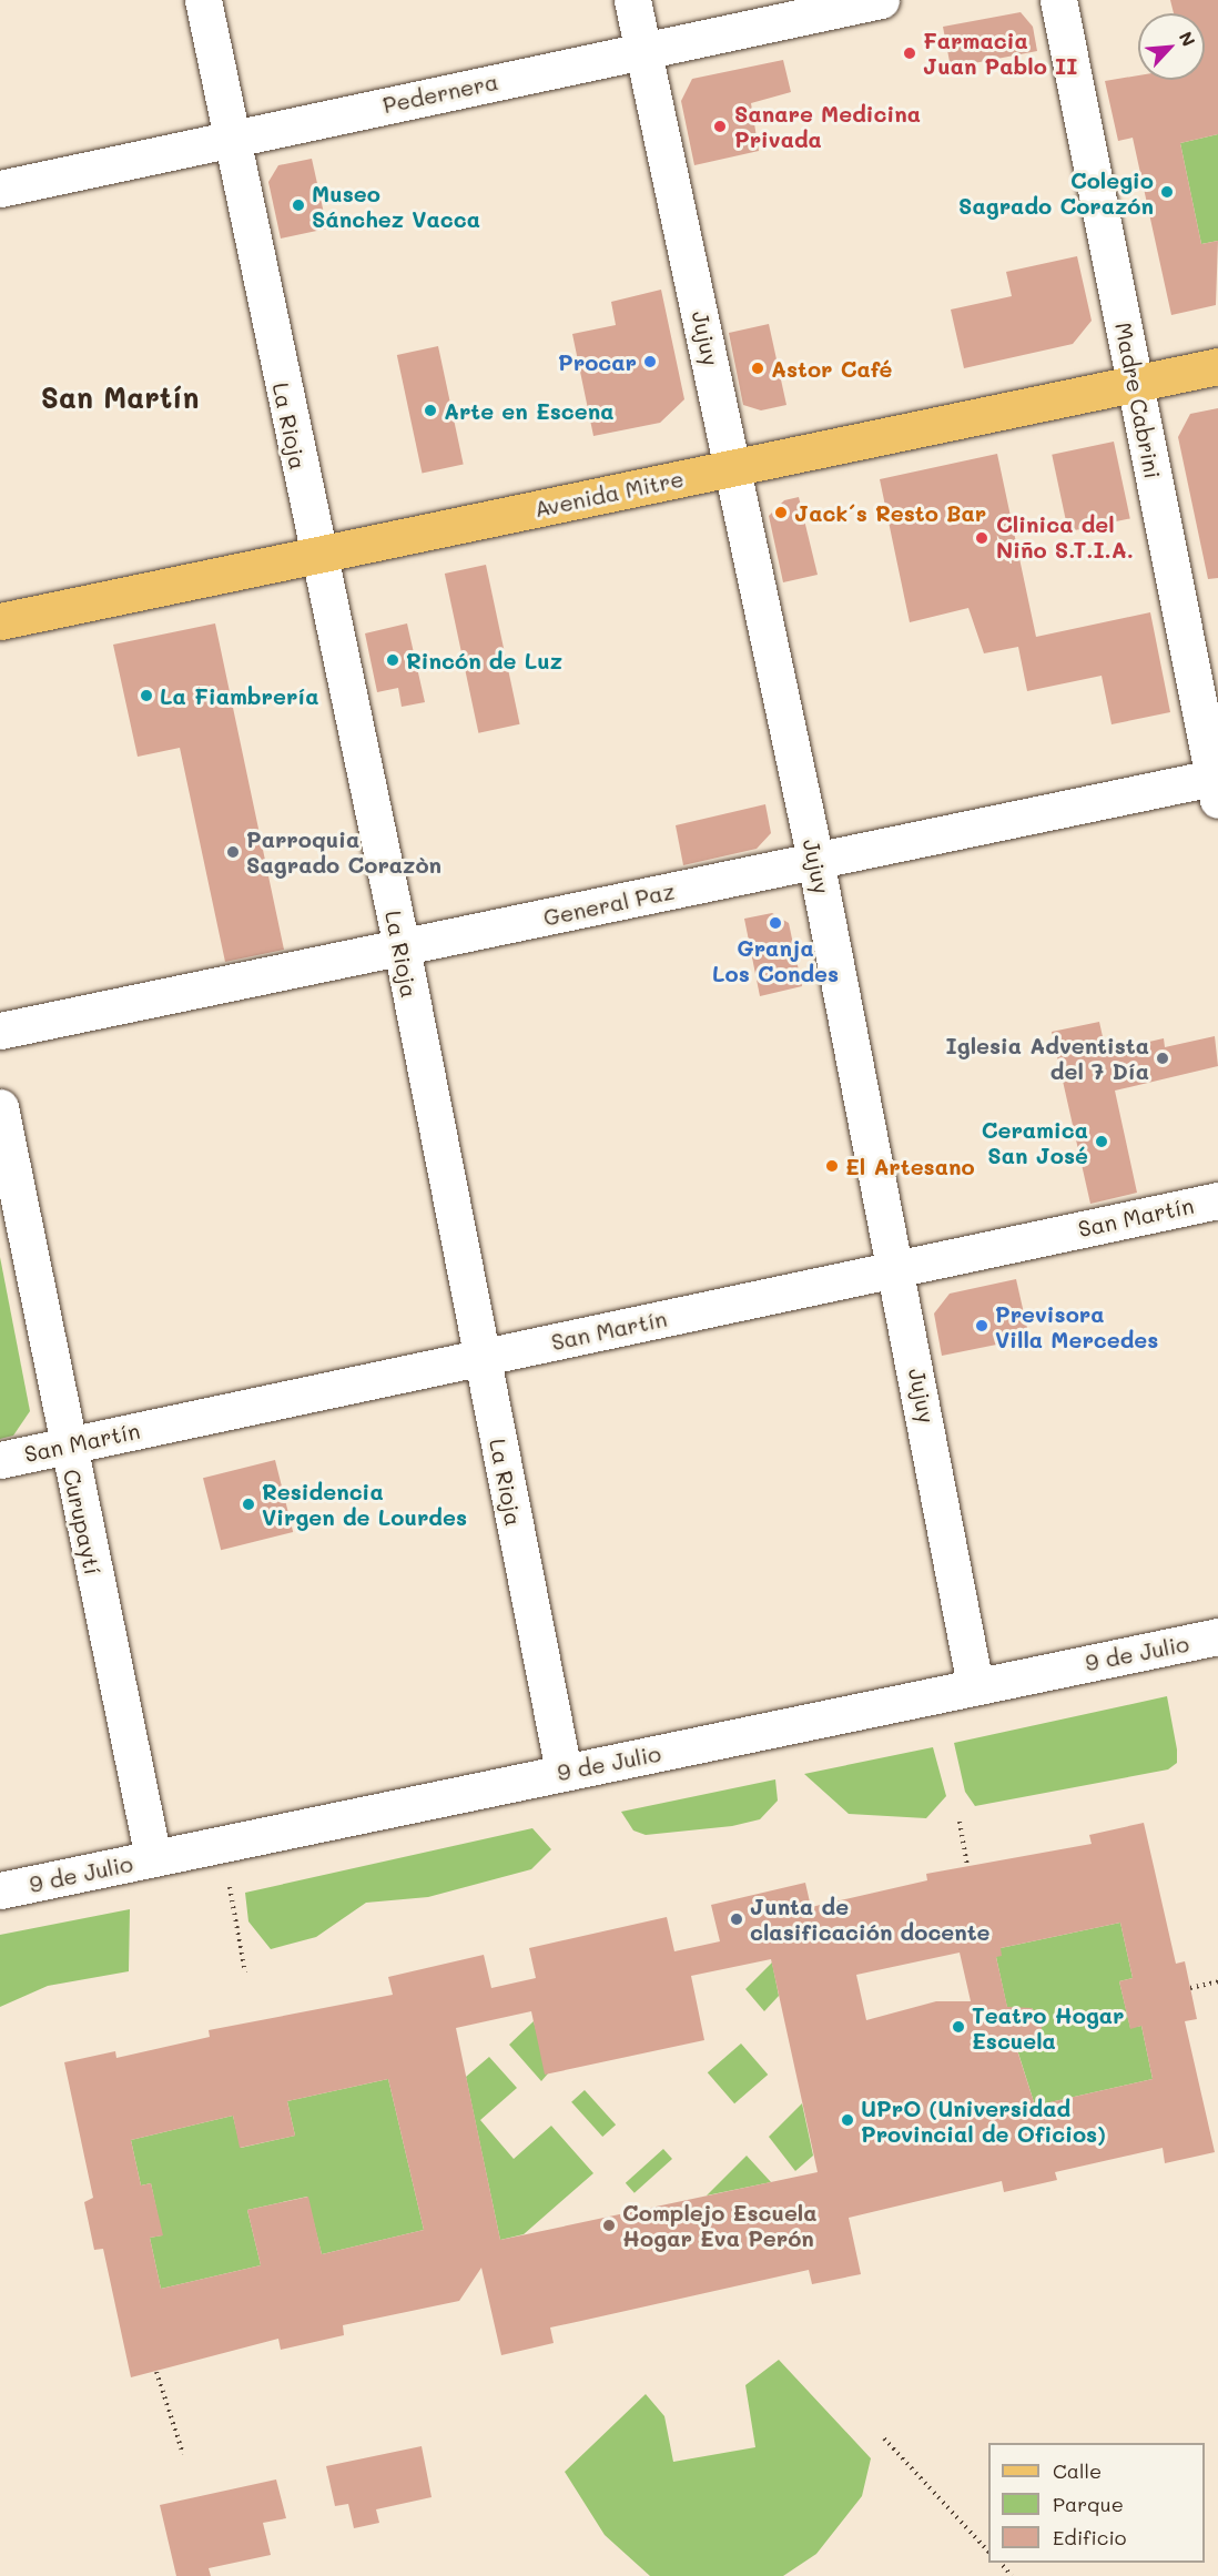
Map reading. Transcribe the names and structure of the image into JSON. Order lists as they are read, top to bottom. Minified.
{"streets":{"main road":["Avenida Mitre"],"street":["Pedernera","Jujuy","Madre Cabrini","La Rioja","General Paz","San Martín","Curupaytí","9 de Julio"]},"crossings":[["Pedernera","Jujuy"],["Pedernera","La Rioja"],["Jujuy","Avenida Mitre"],["Jujuy","General Paz"],["Jujuy","San Martín"],["Jujuy","9 de Julio"],["Madre Cabrini","Avenida Mitre"],["Madre Cabrini","General Paz"],["La Rioja","Avenida Mitre"],["La Rioja","General Paz"],["La Rioja","San Martín"],["La Rioja","9 de Julio"],["San Martín","Curupaytí"],["Curupaytí","9 de Julio"]],"districts":["San Martín"],"places":["Farmacia Juan Pablo II","Sanare Medicina Privada","Colegio Sagrado Corazón","Museo Sánchez Vacca","Procar","Astor Café","Arte en Escena","Jack´s Resto Bar","Clinica del Niño S.T.I.A.","Rincón de Luz","La Fiambrería","Parroquia Sagrado Corazòn","Granja Los Condes","Iglesia Adventista del 7 Día","Ceramica San José","El Artesano","Previsora Villa Mercedes","Residencia Virgen de Lourdes","Junta de clasificación docente","Teatro Hogar Escuela","UPrO (Universidad Provincial de Oficios)","Complejo Escuela Hogar Eva Perón"],"legend":["Calle","Parque","Edificio"],"north":"top right"}
